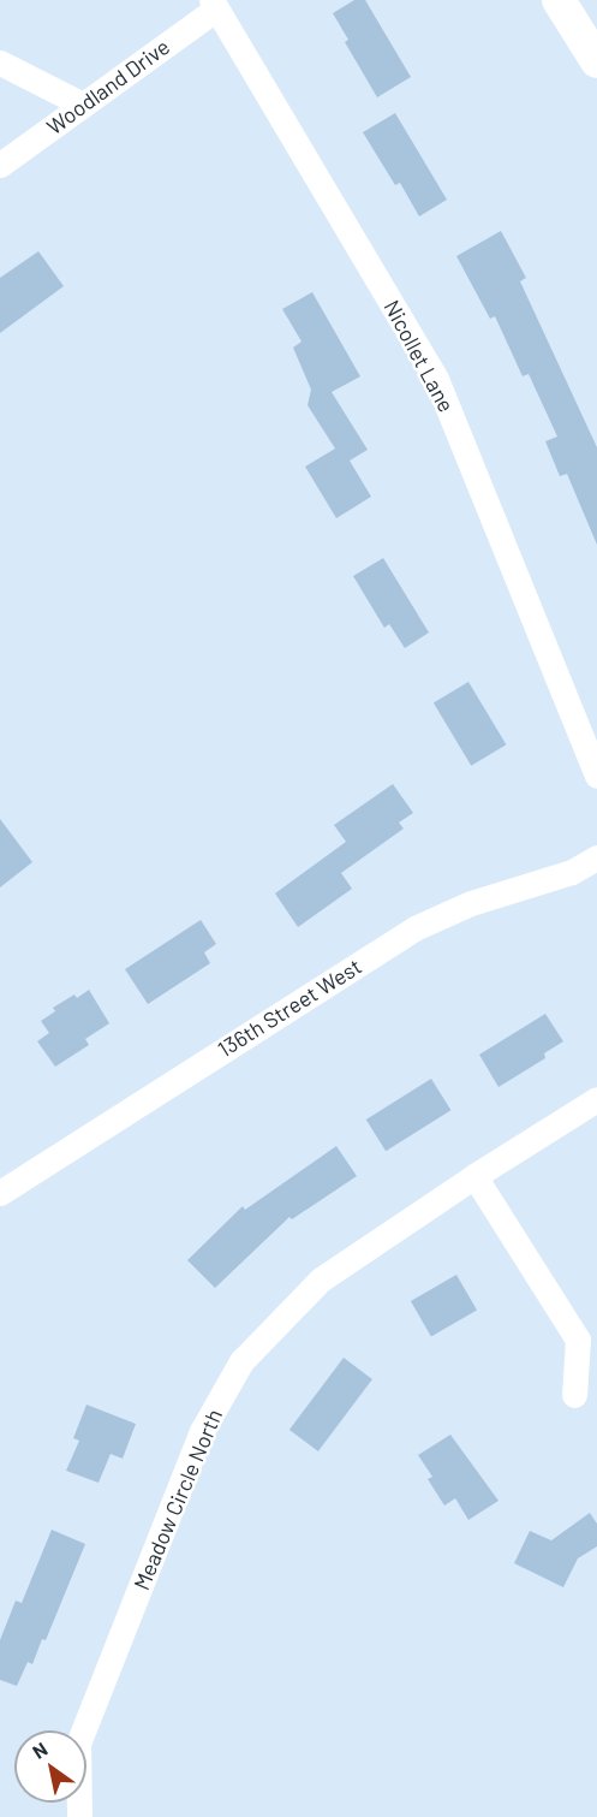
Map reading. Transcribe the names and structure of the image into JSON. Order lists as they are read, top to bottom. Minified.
{"streets":{"street":["Woodland Drive","Nicollet Lane","136th Street West","Meadow Circle North"]},"crossings":[["Woodland Drive","Nicollet Lane"]],"north":"top left"}
